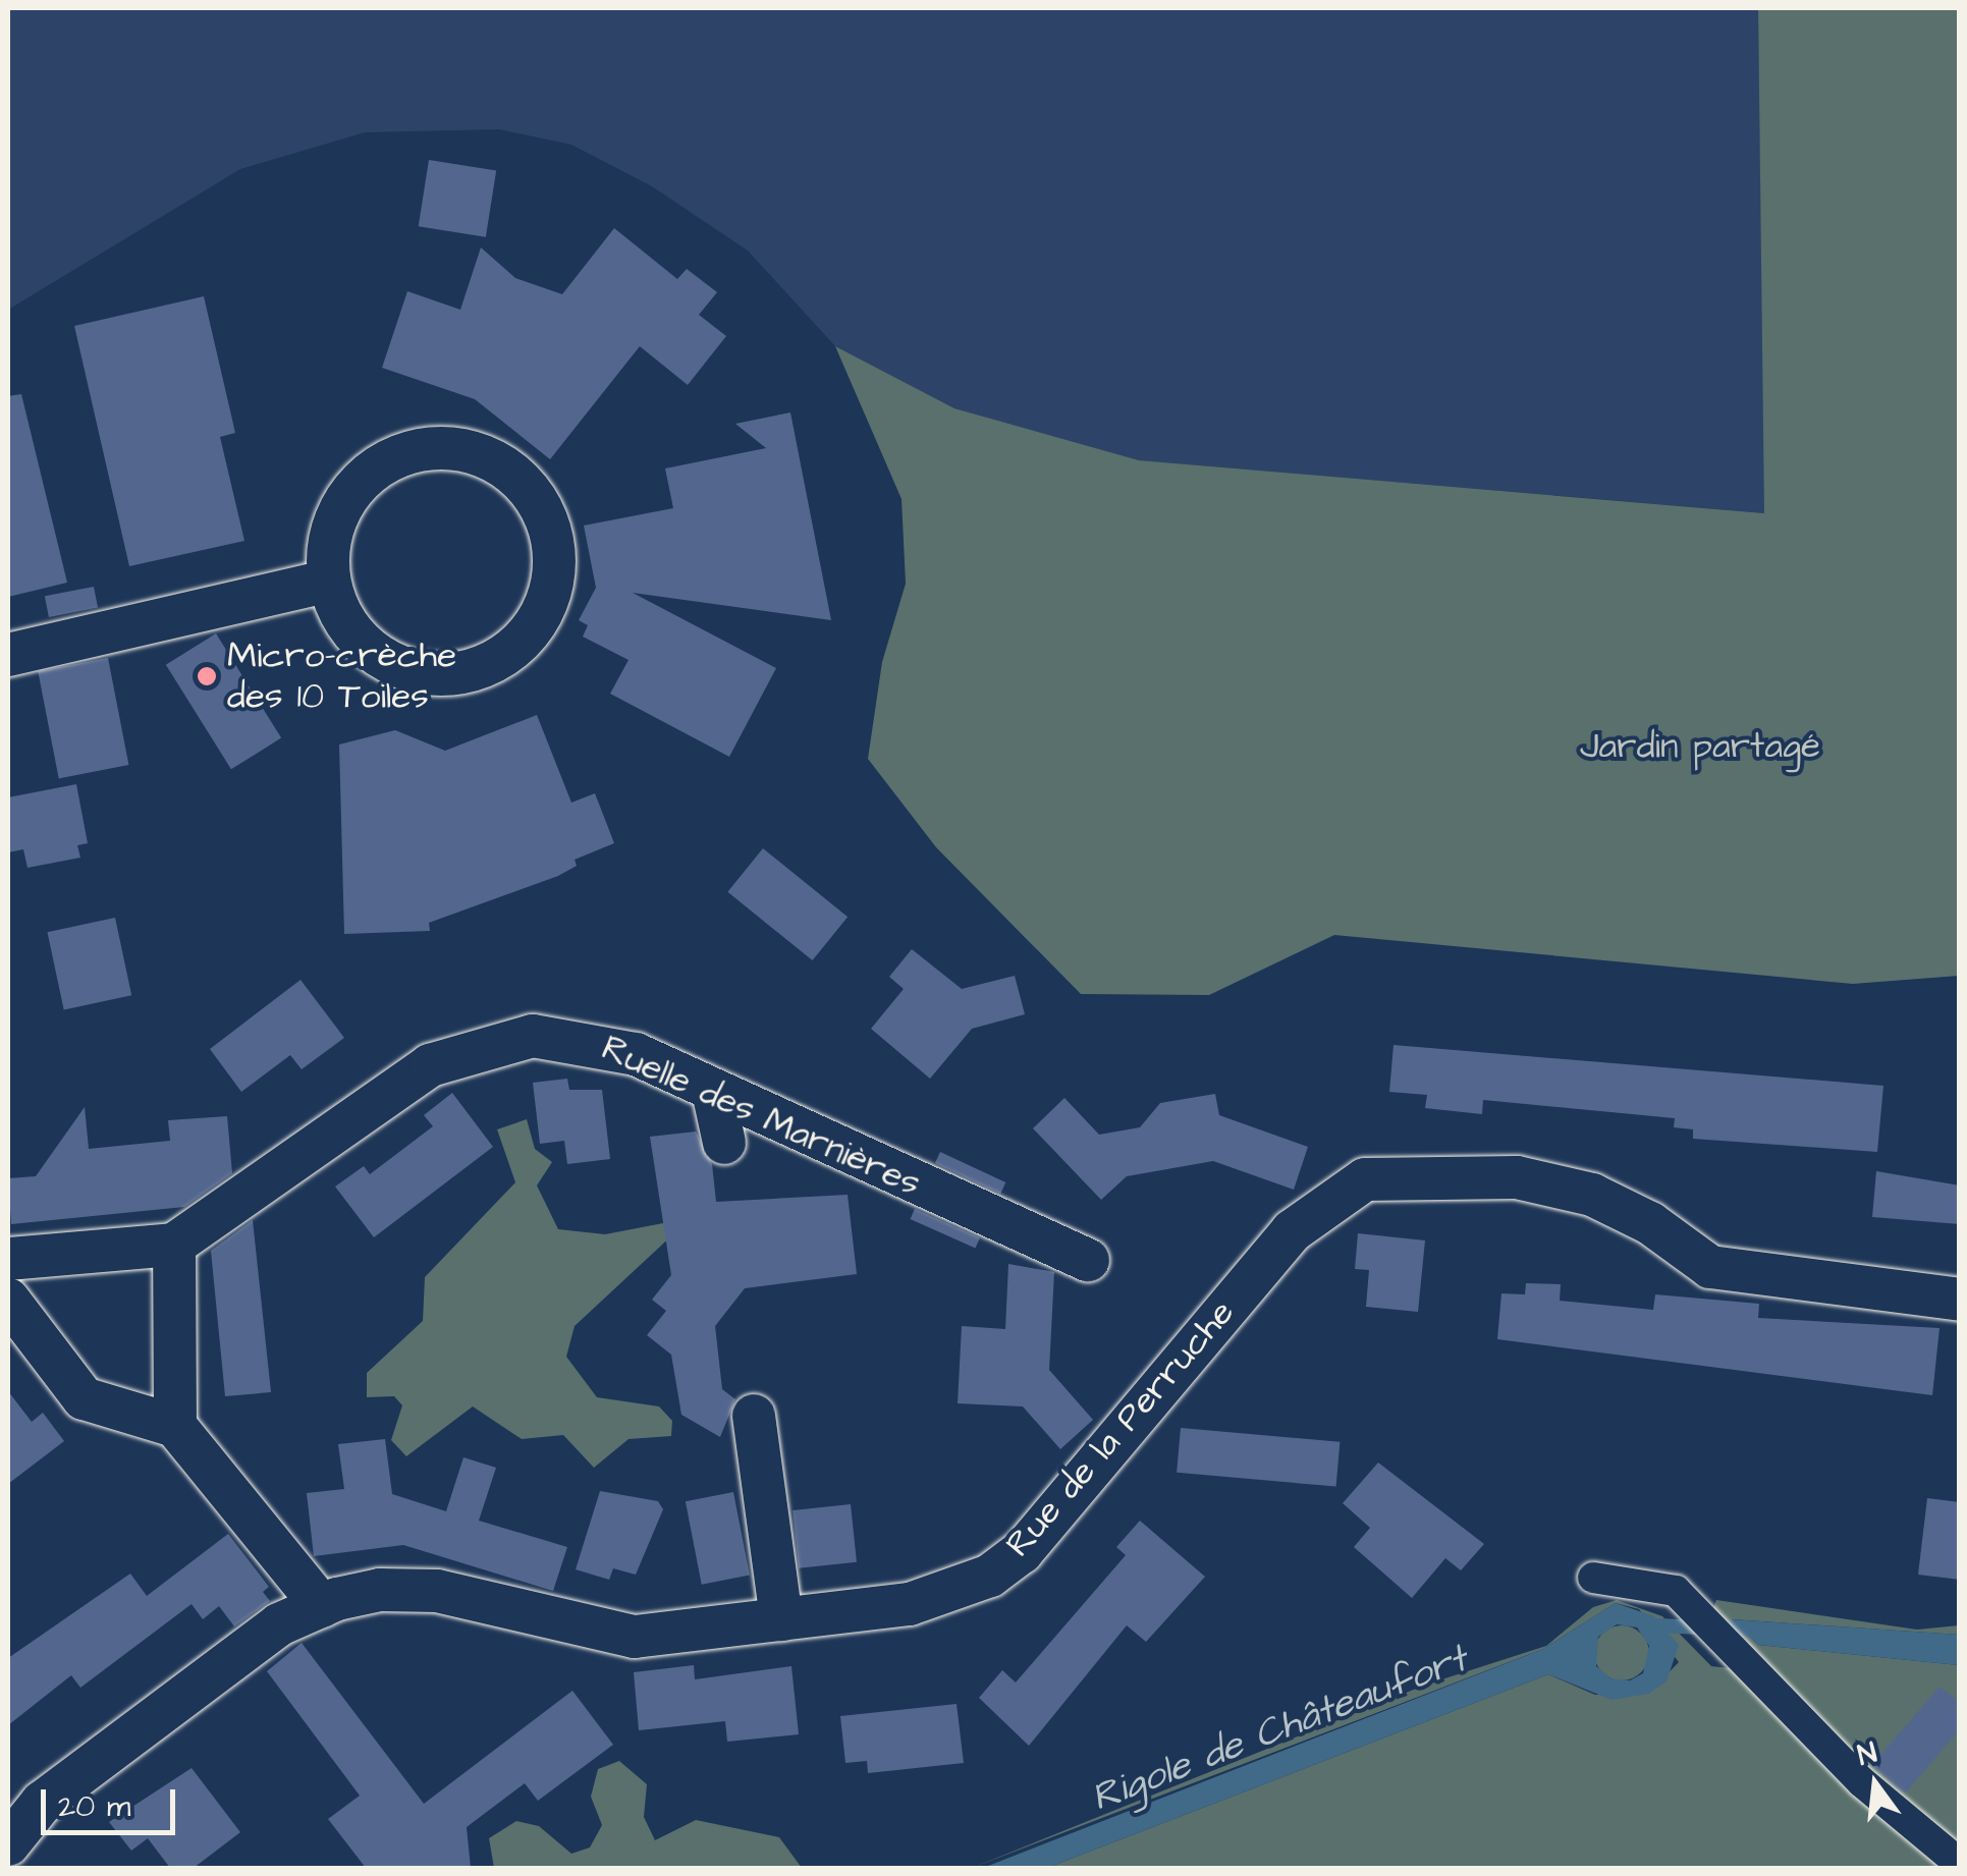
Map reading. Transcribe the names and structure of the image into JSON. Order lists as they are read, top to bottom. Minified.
{"streets":{"street":["Ruelle des Marnières","Rue de la Perruche"]},"water":["Rigole de Châteaufort"],"parks":["Jardin partagé"],"places":["Micro-crèche des 10 Toiles"],"scale_bar":"20 m","north":"top"}
